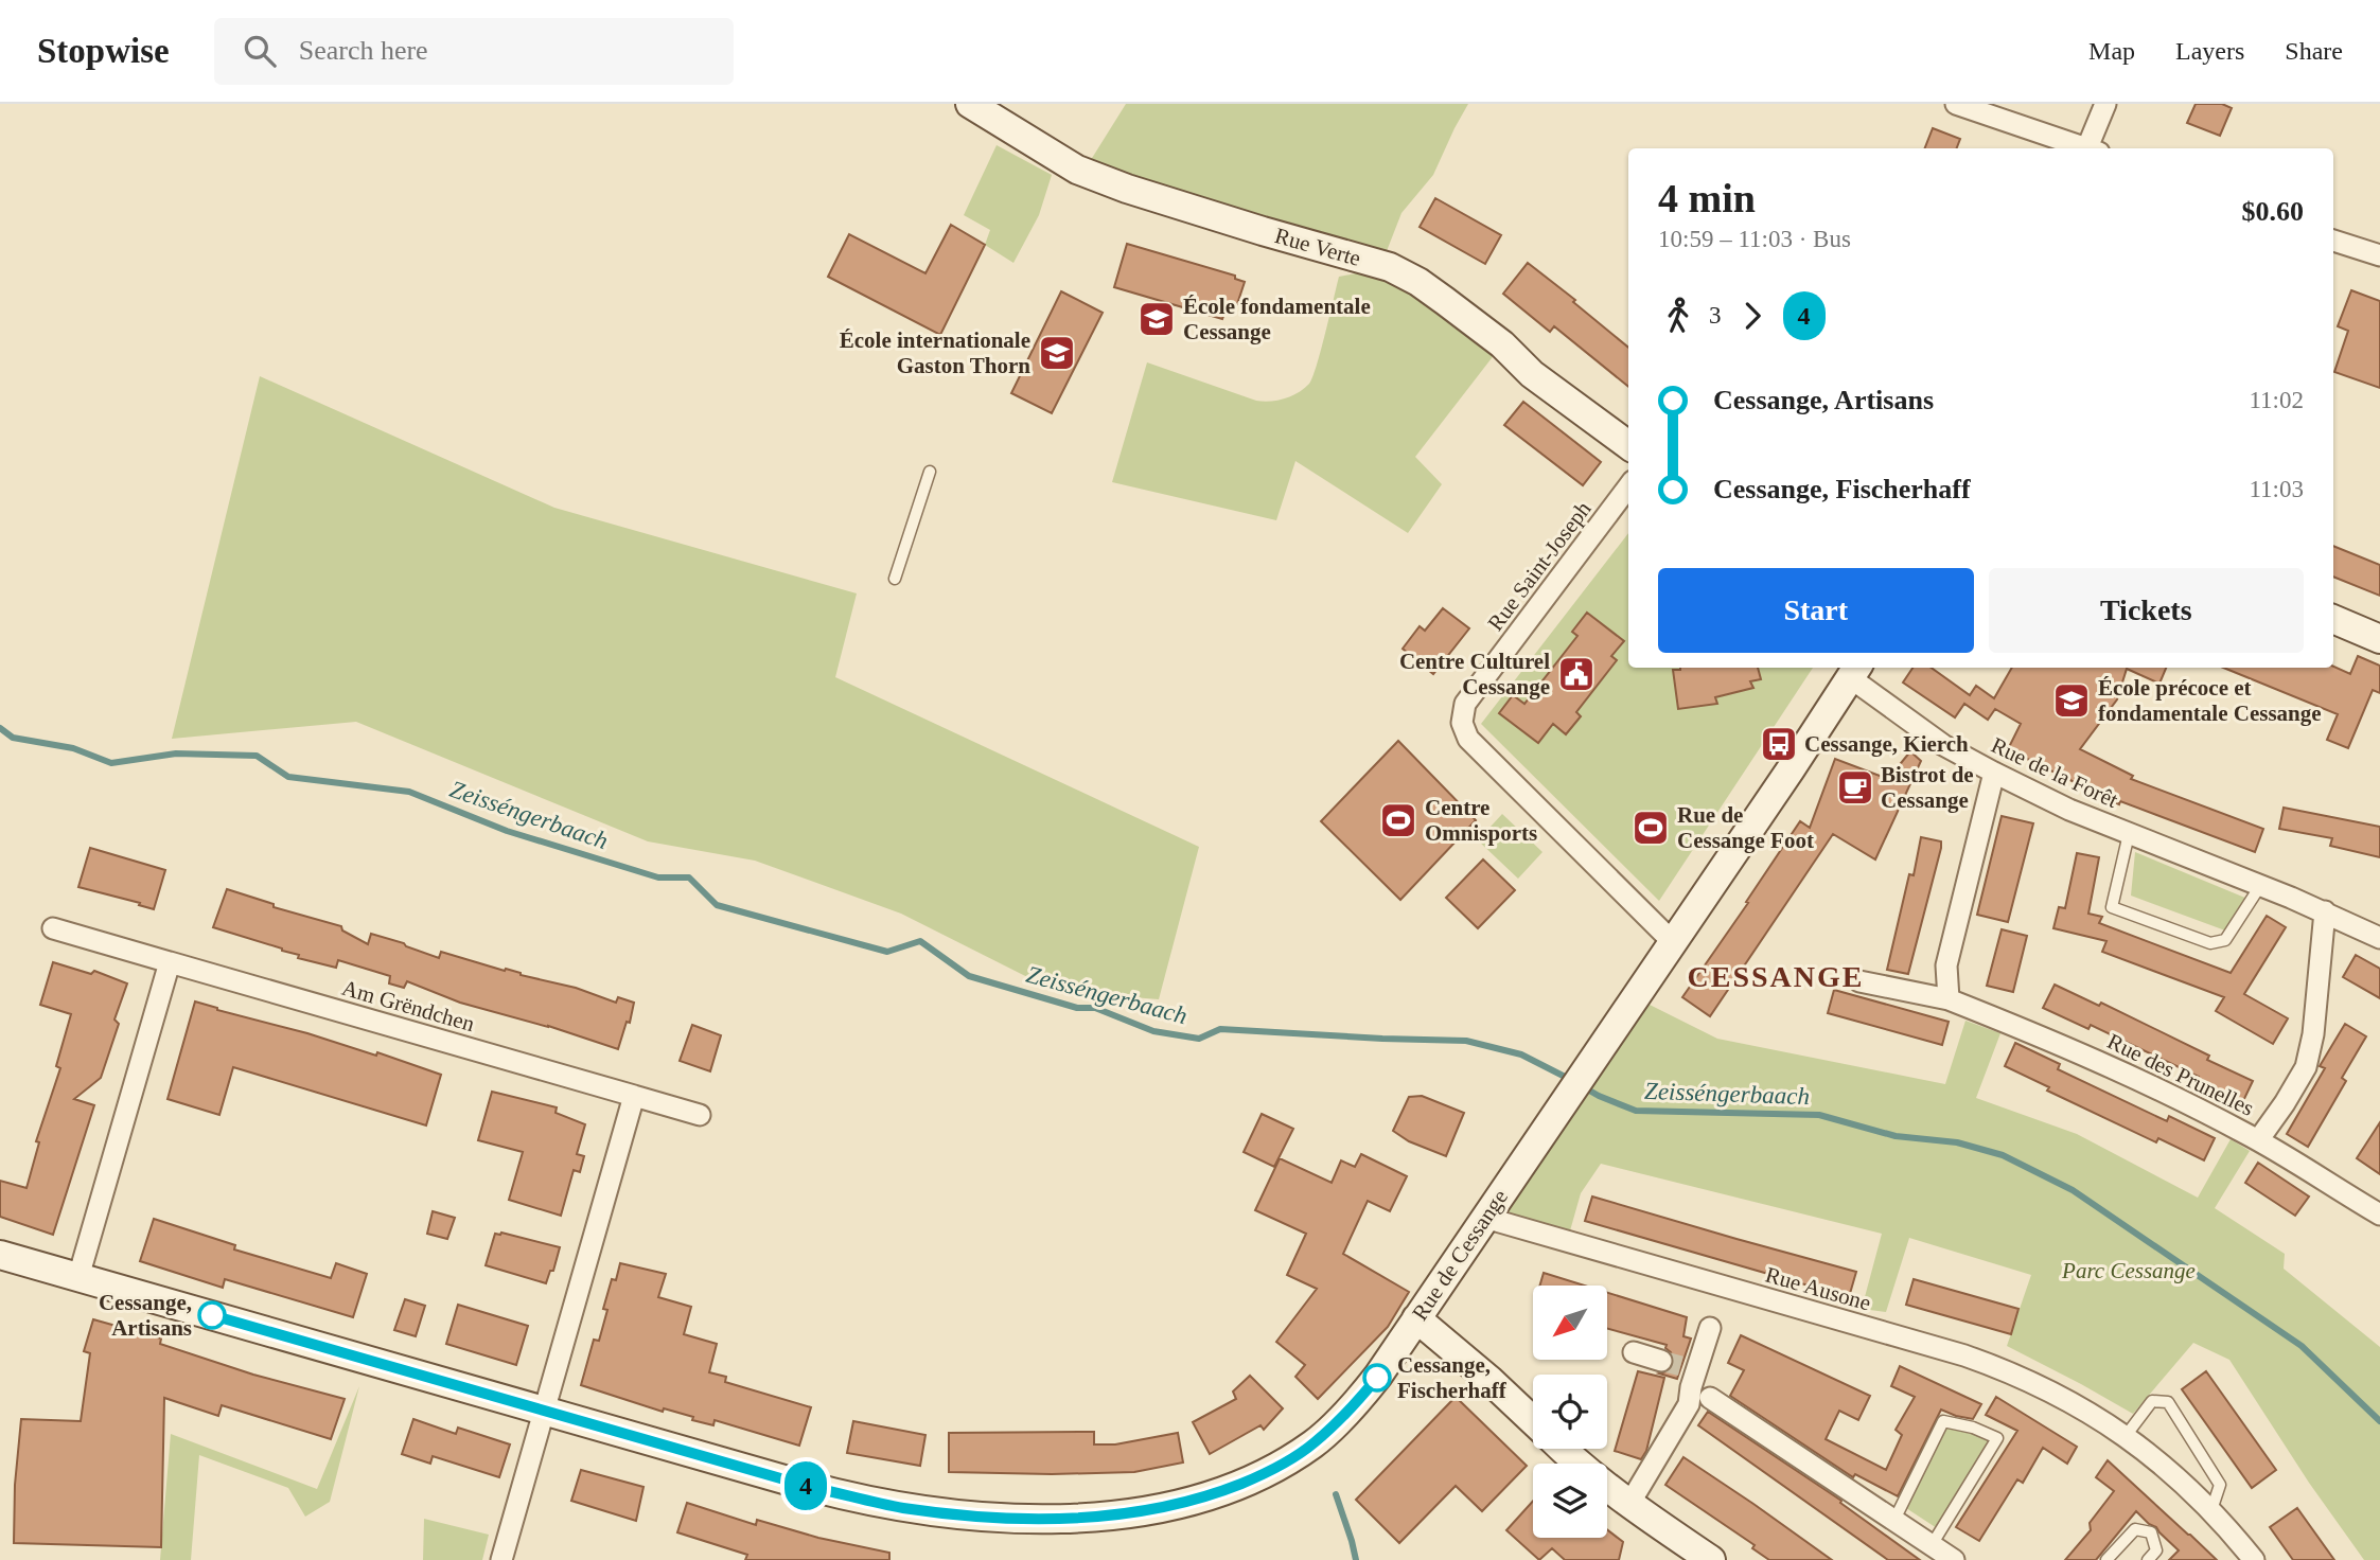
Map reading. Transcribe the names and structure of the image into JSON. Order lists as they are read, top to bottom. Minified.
{"streets":{"main road":["Rue Verte","Rue de Cessange"],"street":["Rue Saint-Joseph","Rue de la Forêt","Am Grëndchen","Rue des Prunelles","Rue Ausone"]},"crossings":[["Rue Saint-Joseph","Rue de Cessange"],["Rue de la Forêt","Rue de Cessange"],["Rue de Cessange","Rue Ausone"]],"districts":["CESSANGE"],"water":["Zeisséngerbaach"],"parks":["Parc Cessange"],"places":{"school or university":["École fondamentale Cessange","École internationale Gaston Thorn","École précoce et fondamentale Cessange"],"public building":["Centre Culturel Cessange"],"bus stop":["Cessange, Kierch"],"cafe":["Bistrot de Cessange"],"sports":["Centre Omnisports","Rue de Cessange Foot"],"other":["Cessange, Artisans","Cessange, Fischerhaff"]},"lines":["bus line 4"],"north":"bottom left","page":{"header":"Stopwise","search":"Search here","nav":["Map","Layers","Share"],"on_map":"4","heading":["4 min","10:59 – 11:03 · Bus","$0.60"],"legs":["3","4"],"list":[{"name":"Cessange, Artisans","value":"11:02"},{"name":"Cessange, Fischerhaff","value":"11:03"}],"buttons":["Start","Tickets"]}}
